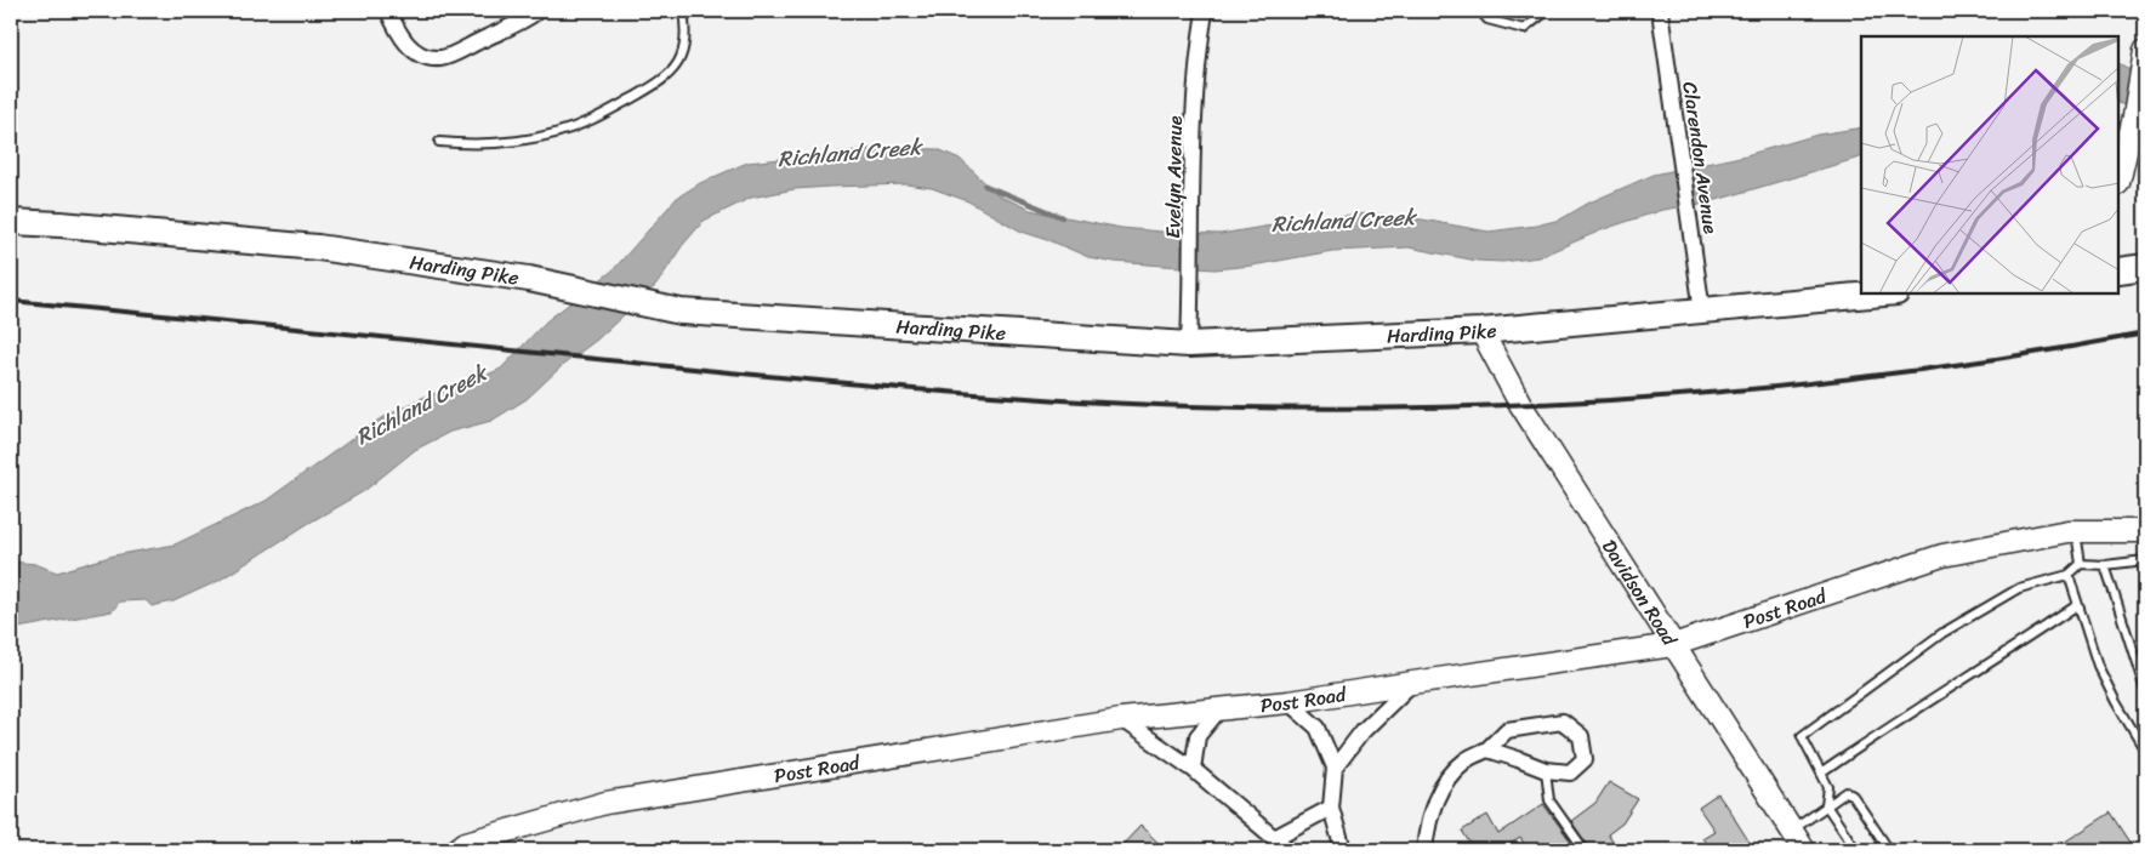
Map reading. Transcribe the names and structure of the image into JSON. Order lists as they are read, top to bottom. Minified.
{"streets":{"main road":["Harding Pike"],"street":["Clarendon Avenue","Evelyn Avenue","Davidson Road","Post Road"]},"crossings":[["Clarendon Avenue","Harding Pike"],["Evelyn Avenue","Harding Pike"],["Harding Pike","Davidson Road"],["Davidson Road","Post Road"]],"water":["Richland Creek"]}
